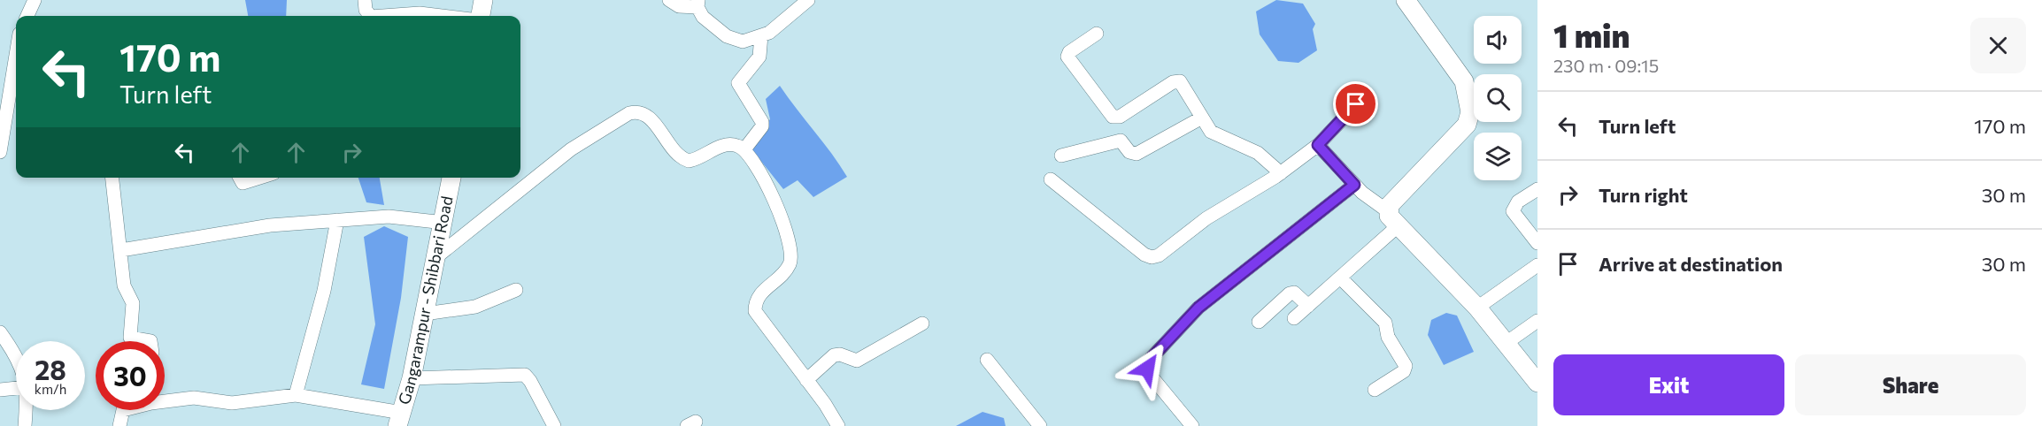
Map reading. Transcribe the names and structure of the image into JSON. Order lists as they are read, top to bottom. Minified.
{"streets":{"street":["Gangarampur - Shibbari Road"]},"page":{"heading":["1 min","230 m · 09:15"],"turn":["170 m","Turn left"],"list":[{"name":"Turn left","value":"170 m"},{"name":"Turn right","value":"30 m"},{"name":"Arrive at destination","value":"30 m"}],"speed":"28 km/h","limit":"30","buttons":["Exit","Share"]}}
